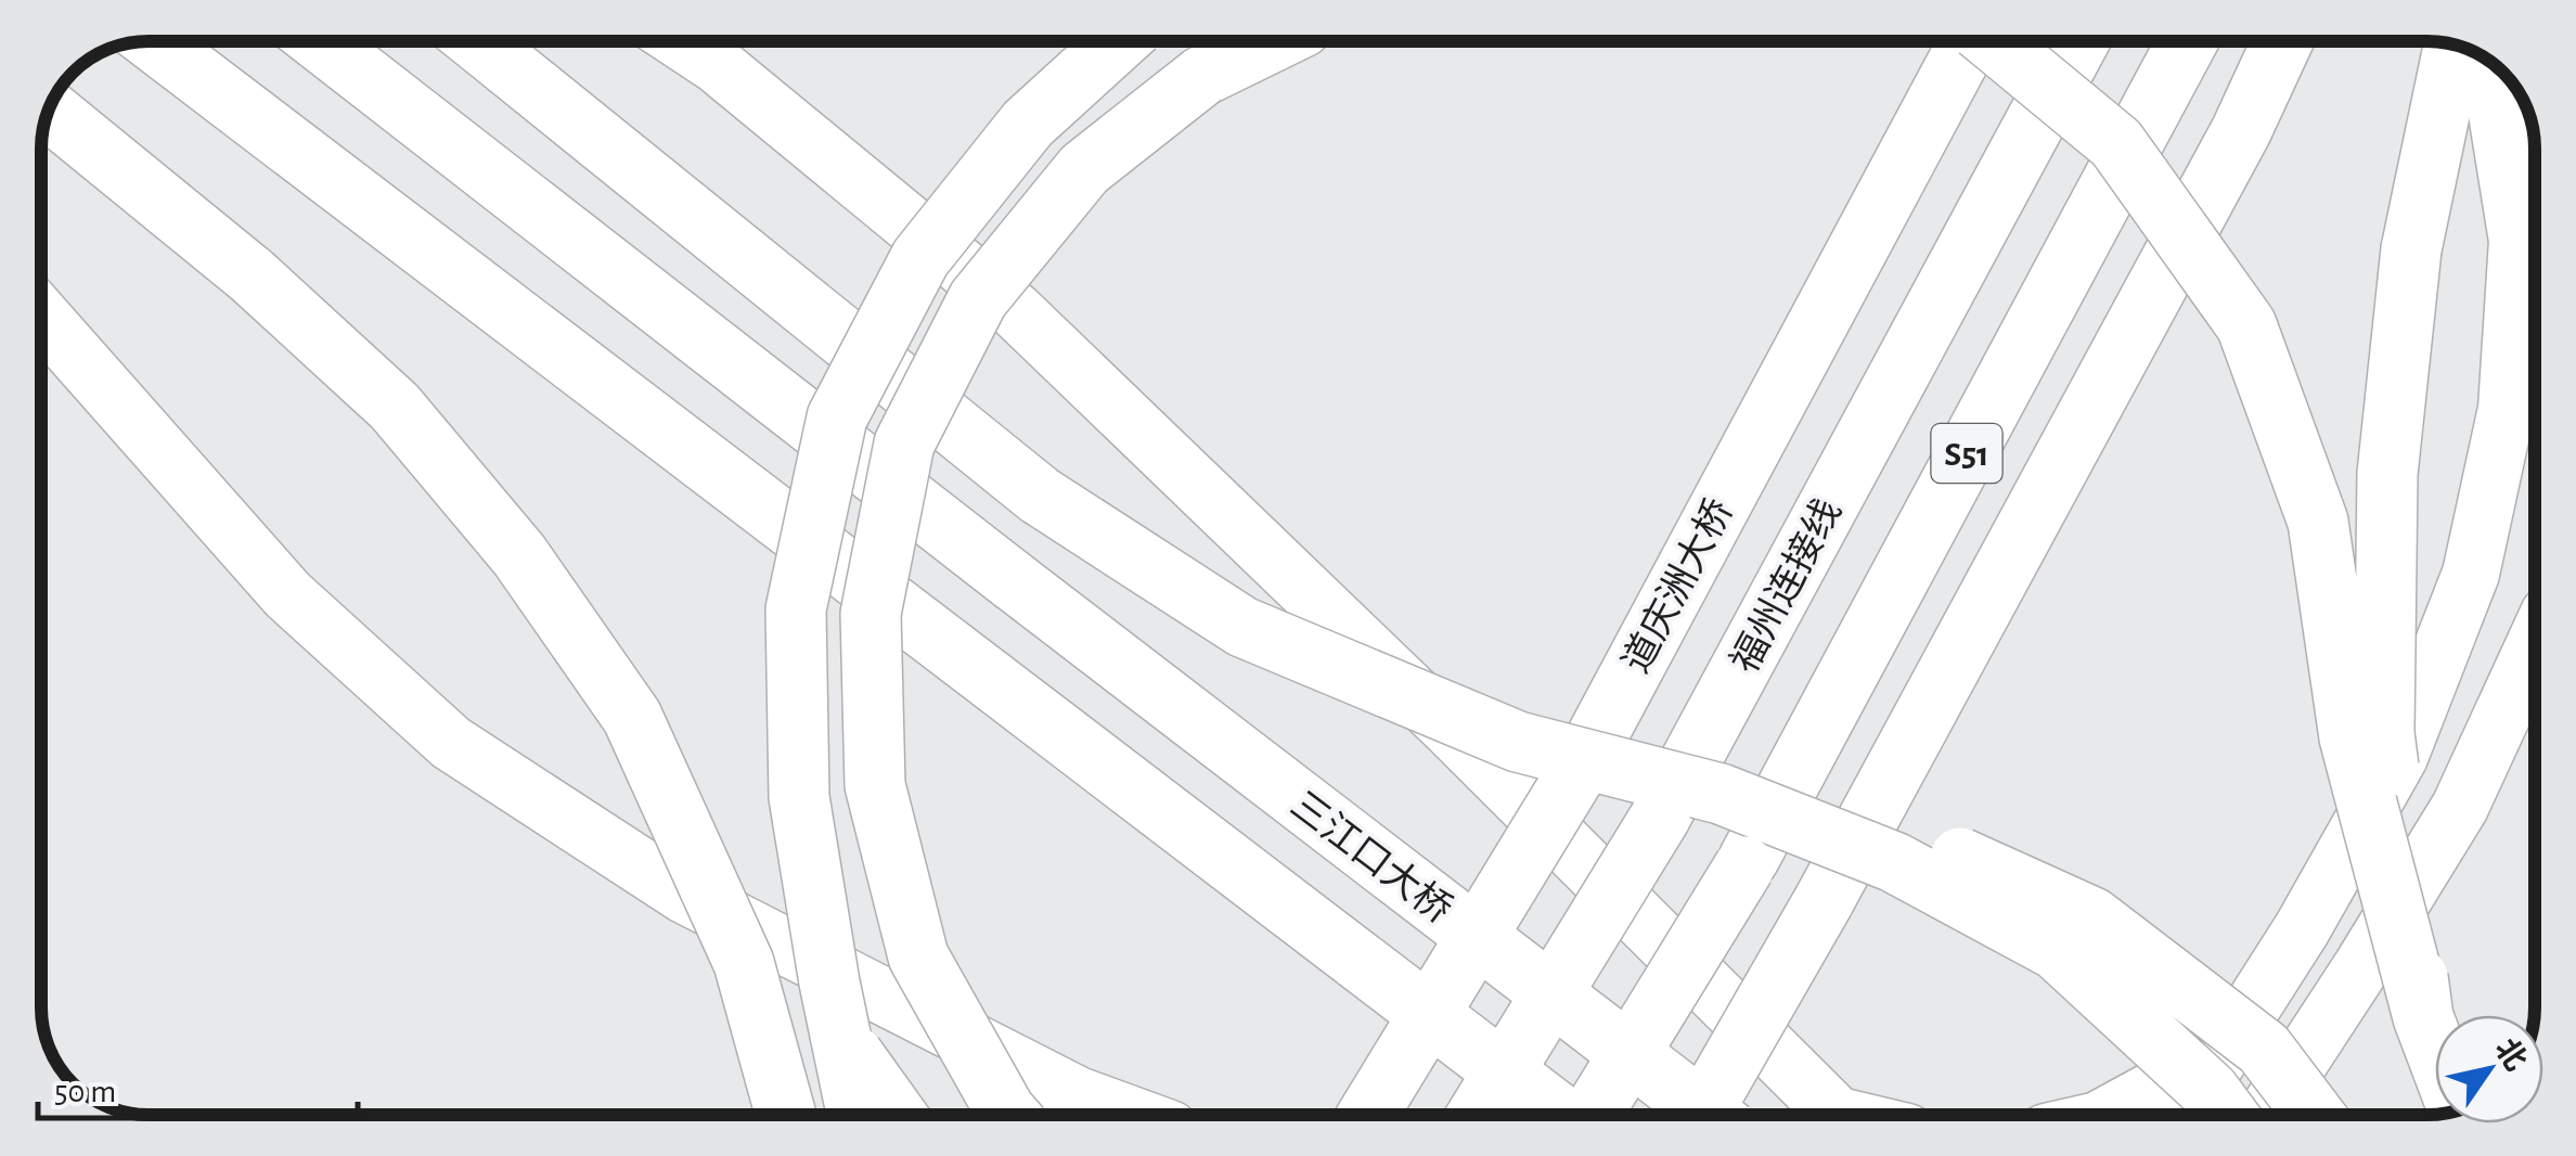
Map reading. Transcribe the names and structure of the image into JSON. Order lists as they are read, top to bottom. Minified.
{"streets":{"highway":["S51","道庆洲大桥","福州连接线","三江口大桥"]},"scale_bar":"50 m","north":"top right"}
